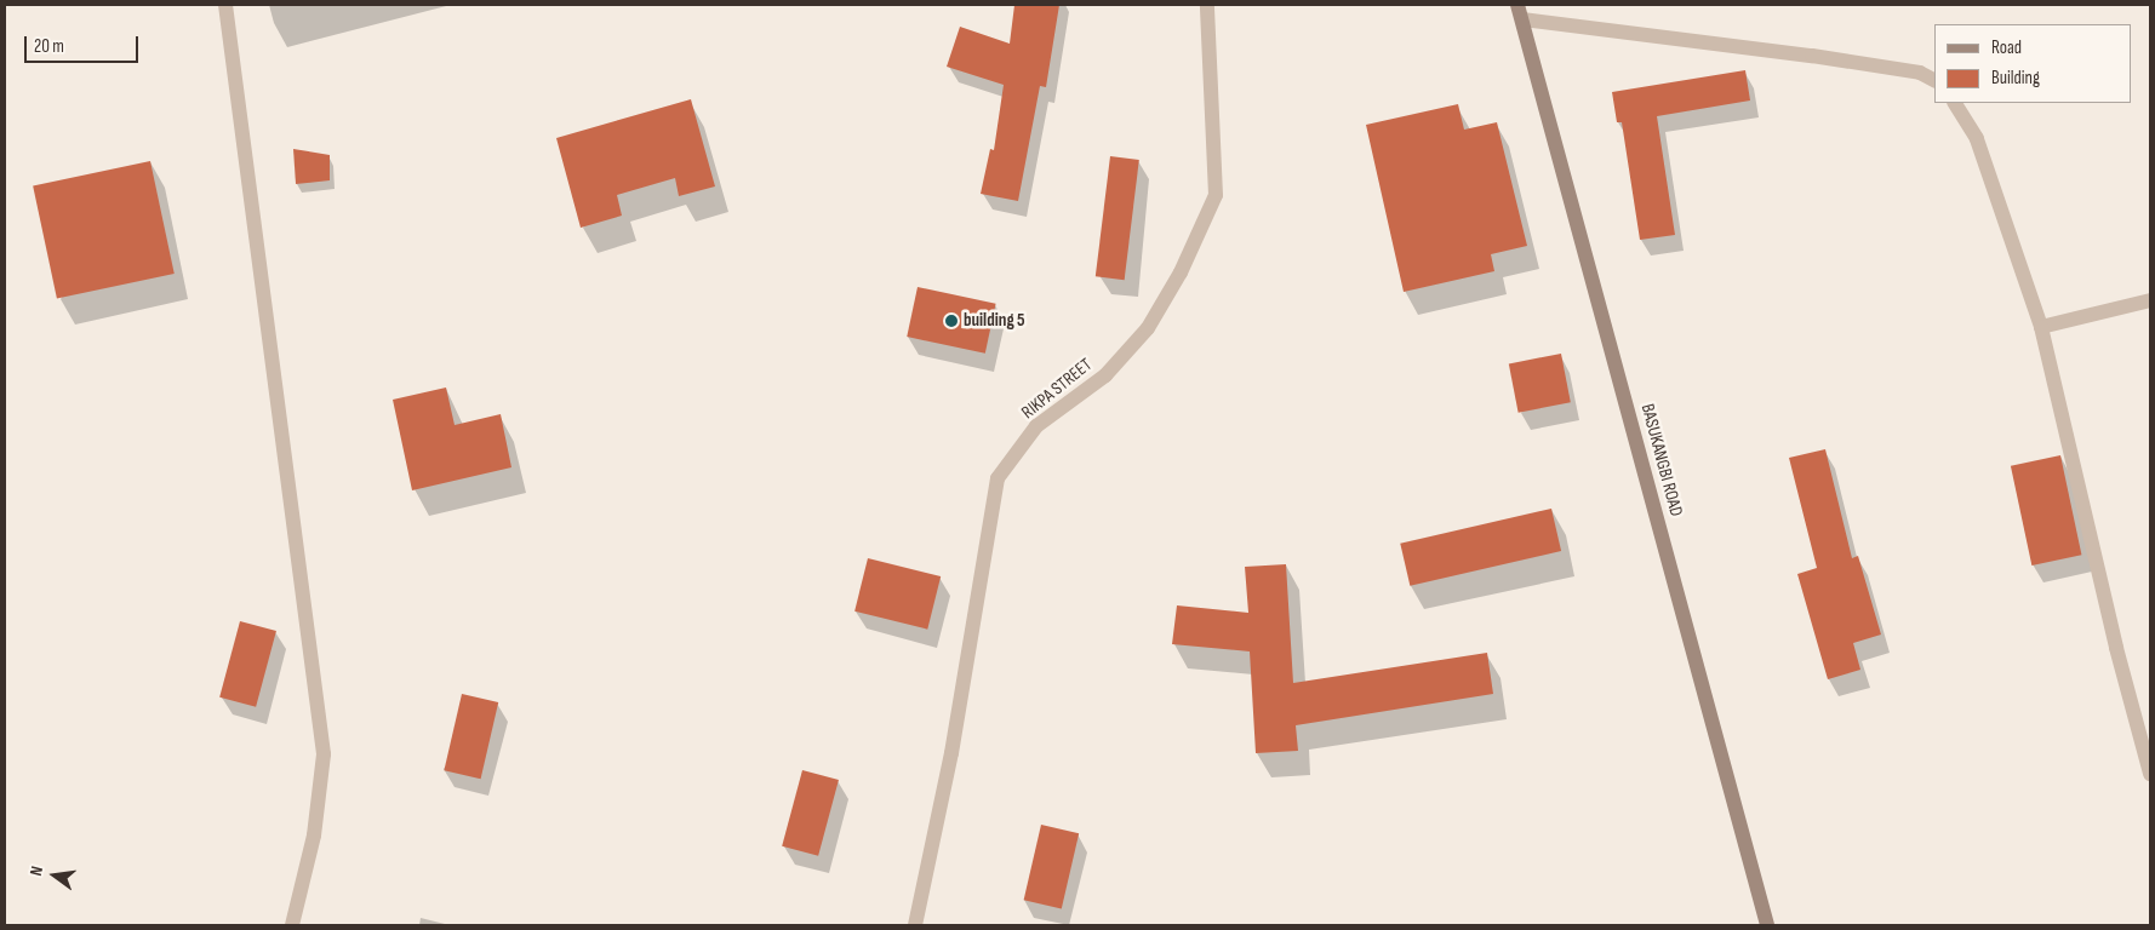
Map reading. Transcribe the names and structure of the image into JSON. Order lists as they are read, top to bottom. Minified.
{"streets":{"street":["RIKPA STREET","BASUKANGBI ROAD"]},"places":["building 5"],"legend":["Road","Building"],"scale_bar":"20 m","north":"left"}
